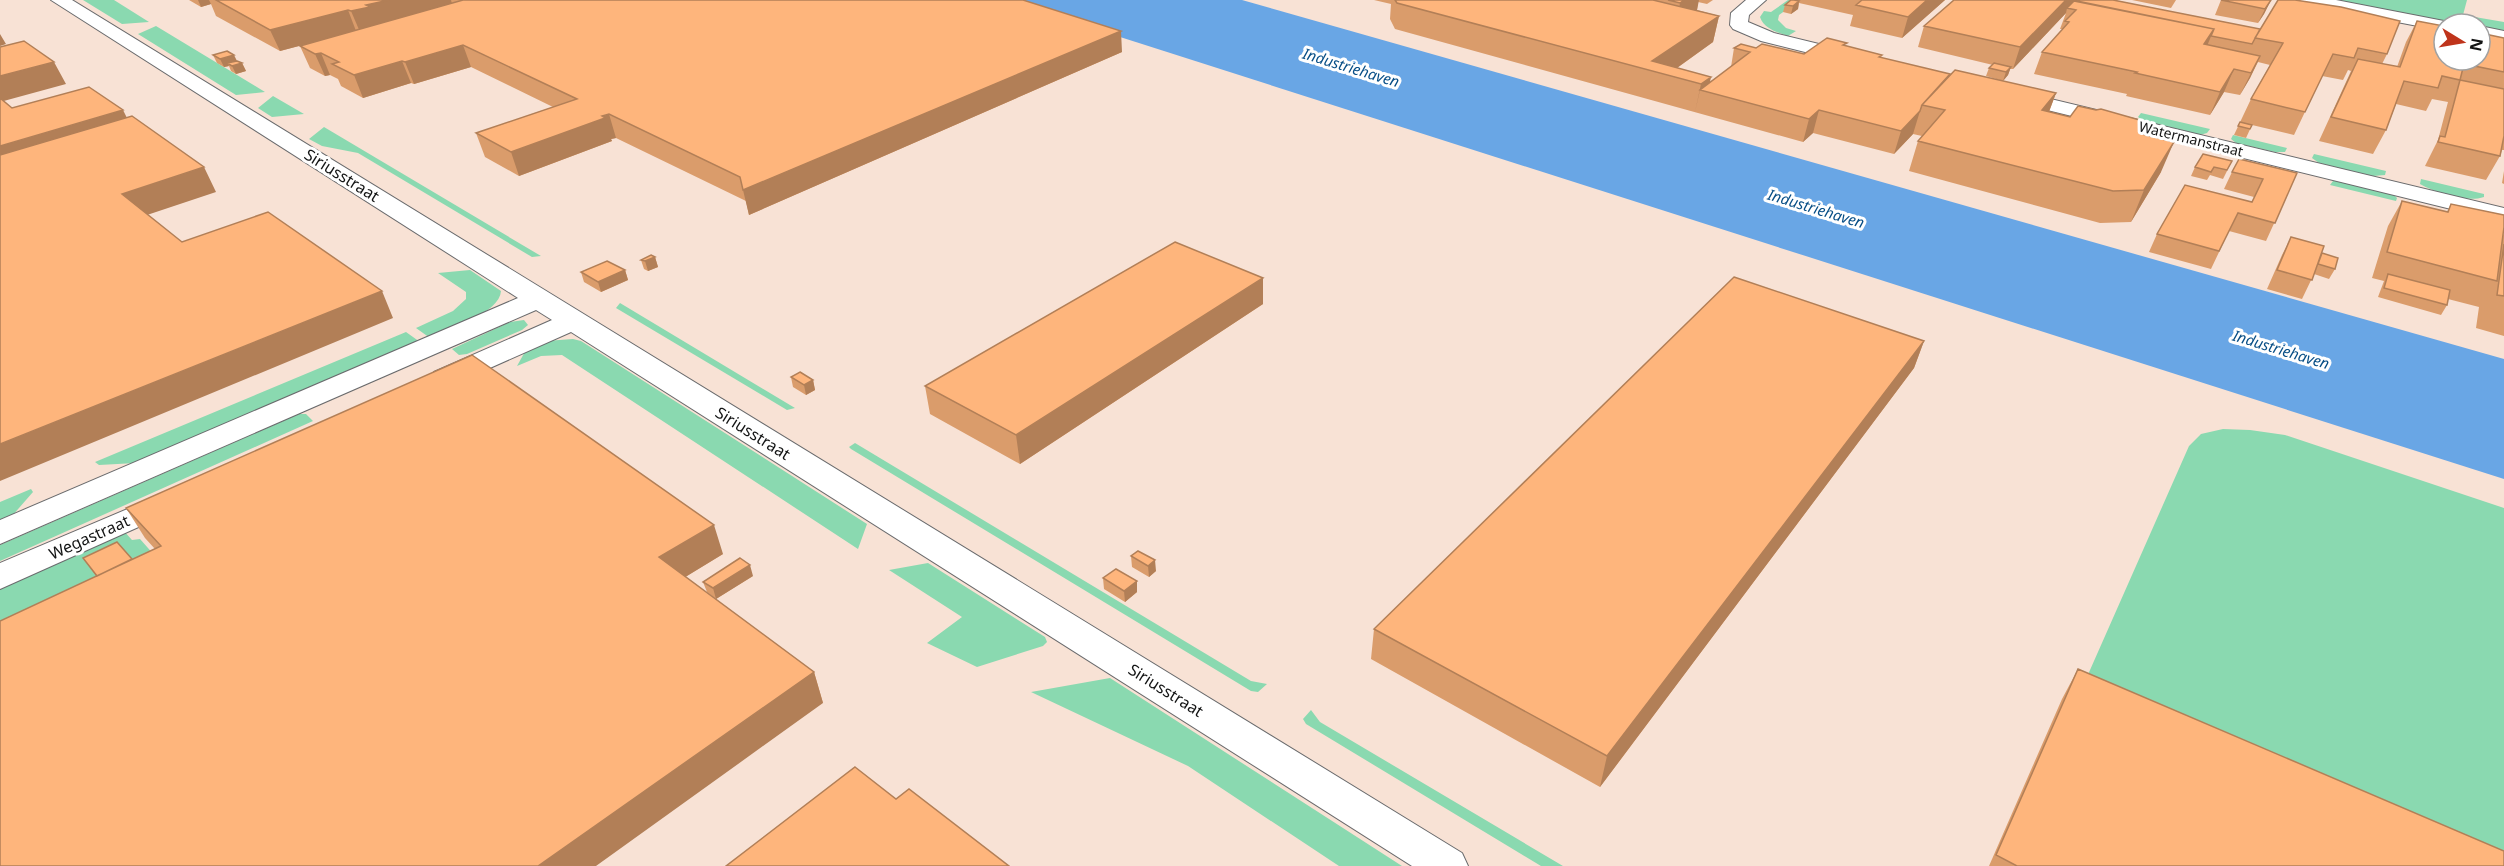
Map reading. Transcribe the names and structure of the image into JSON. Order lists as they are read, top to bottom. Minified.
{"streets":{"street":["Watermanstraat","Siriusstraat","Wegastraat"]},"water":["Industriehaven"],"north":"right"}
